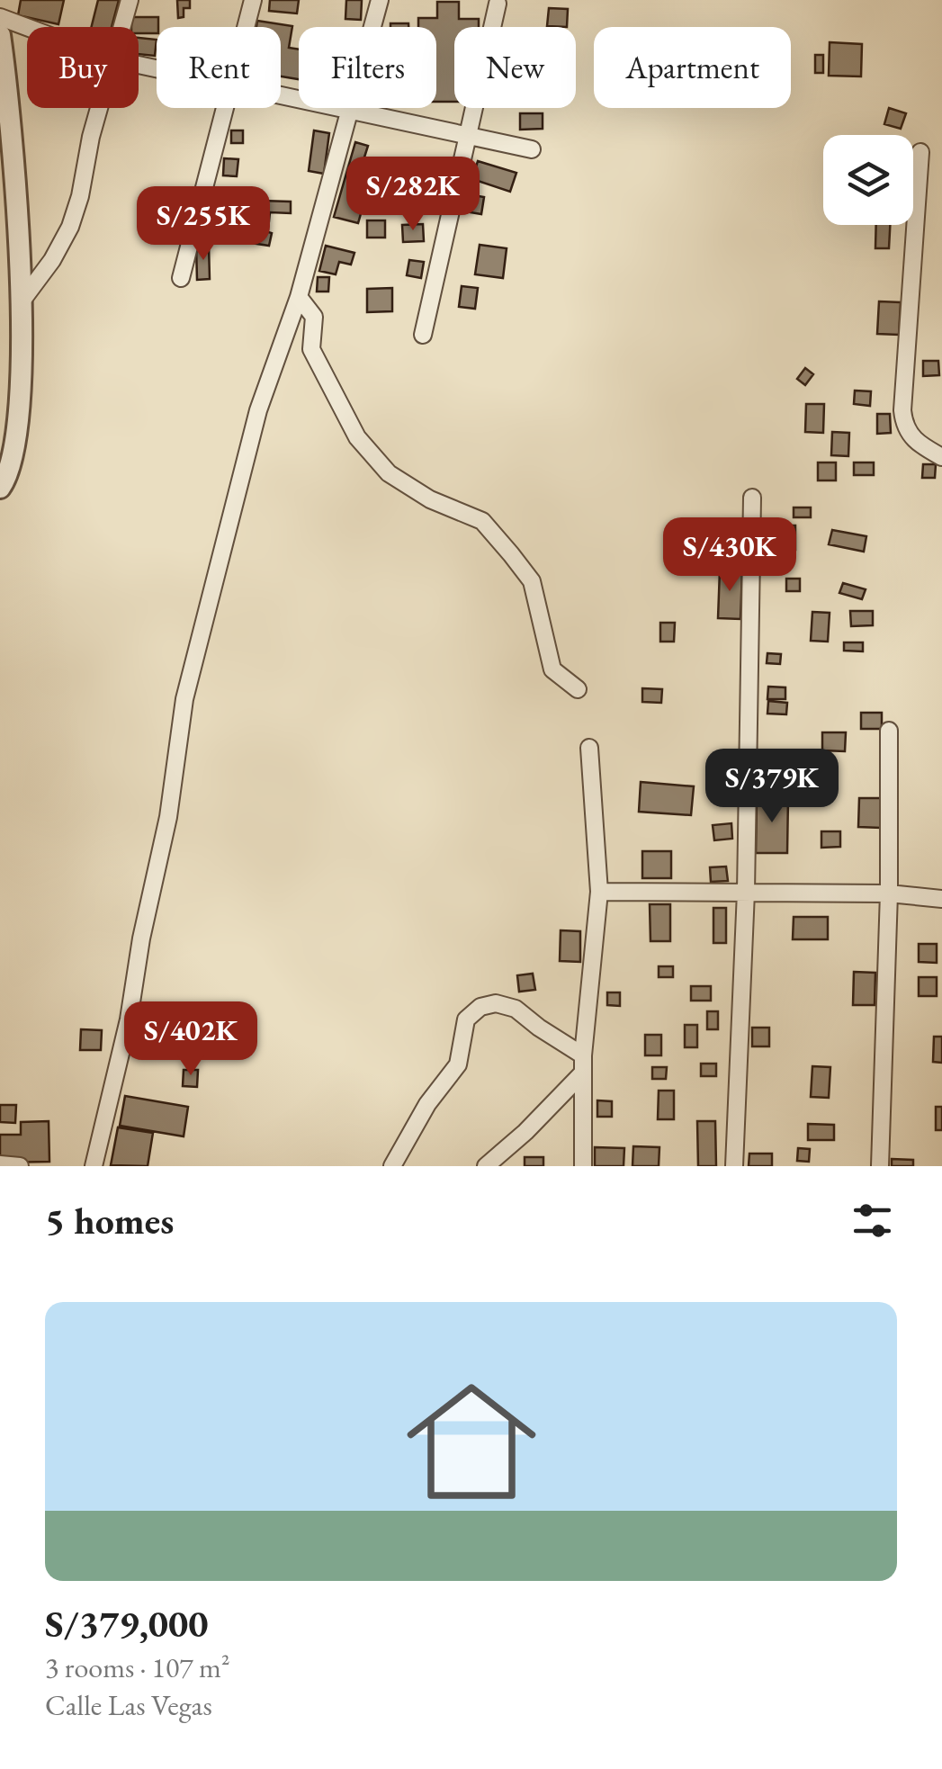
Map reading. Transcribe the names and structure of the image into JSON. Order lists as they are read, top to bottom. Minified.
{"page":{"chip":["Buy","Rent","Filters","New","Apartment"],"price":["S/282K","S/255K","S/430K","S/379K","S/402K"],"heading":"5 homes","list":[{"name":"S/379,000","note":"3 rooms · 107 m² · Calle Las Vegas"}]}}
